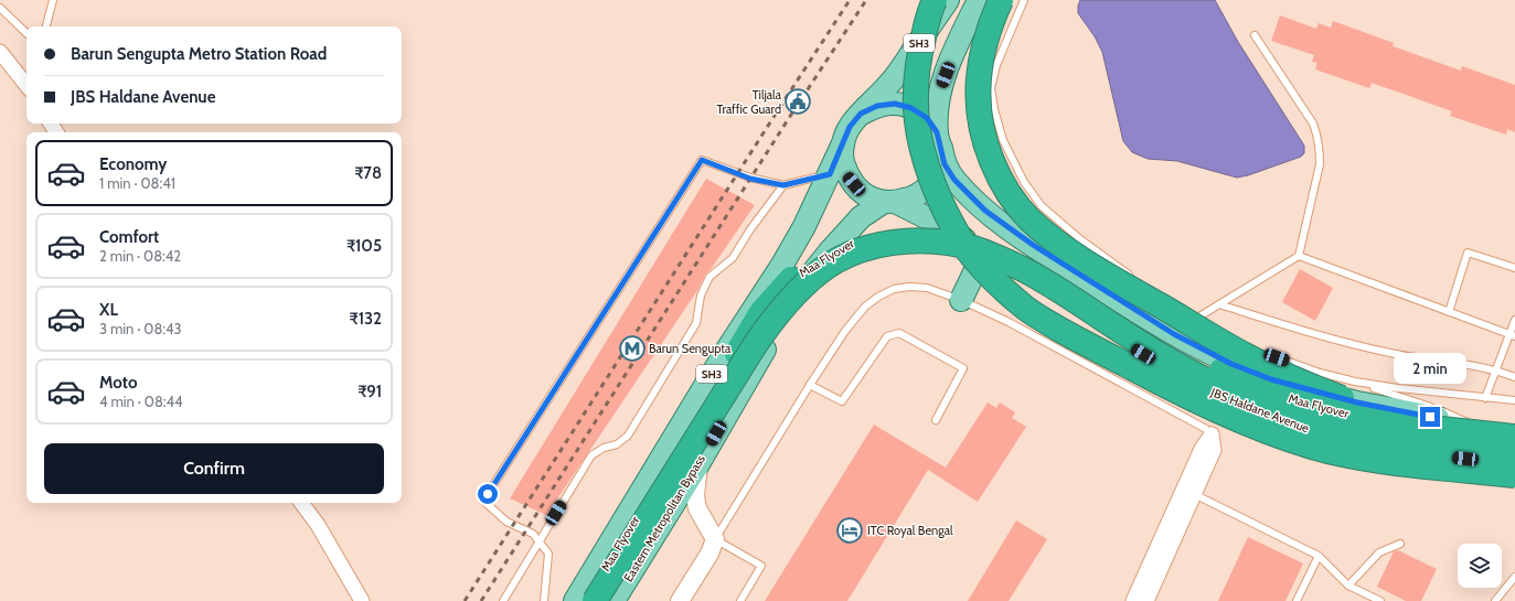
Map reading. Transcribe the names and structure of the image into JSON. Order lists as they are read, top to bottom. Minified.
{"streets":{"highway":["Maa Flyover"],"main road":["SH3","JBS Haldane Avenue","Eastern Metropolitan Bypass"]},"crossings":[["SH3","JBS Haldane Avenue"],["SH3","Eastern Metropolitan Bypass"],["JBS Haldane Avenue","Eastern Metropolitan Bypass"]],"places":{"public building":["Tiljala Traffic Guard"],"metro station":["Barun Sengupta"],"hotel":["ITC Royal Bengal"]},"page":{"banner":["Barun Sengupta Metro Station Road","JBS Haldane Avenue"],"list":[{"name":"Economy","note":"1 min · 08:41","value":"₹78"},{"name":"Comfort","note":"2 min · 08:42","value":"₹105"},{"name":"XL","note":"3 min · 08:43","value":"₹132"},{"name":"Moto","note":"4 min · 08:44","value":"₹91"}],"bubble":"2 min","buttons":"Confirm"}}
